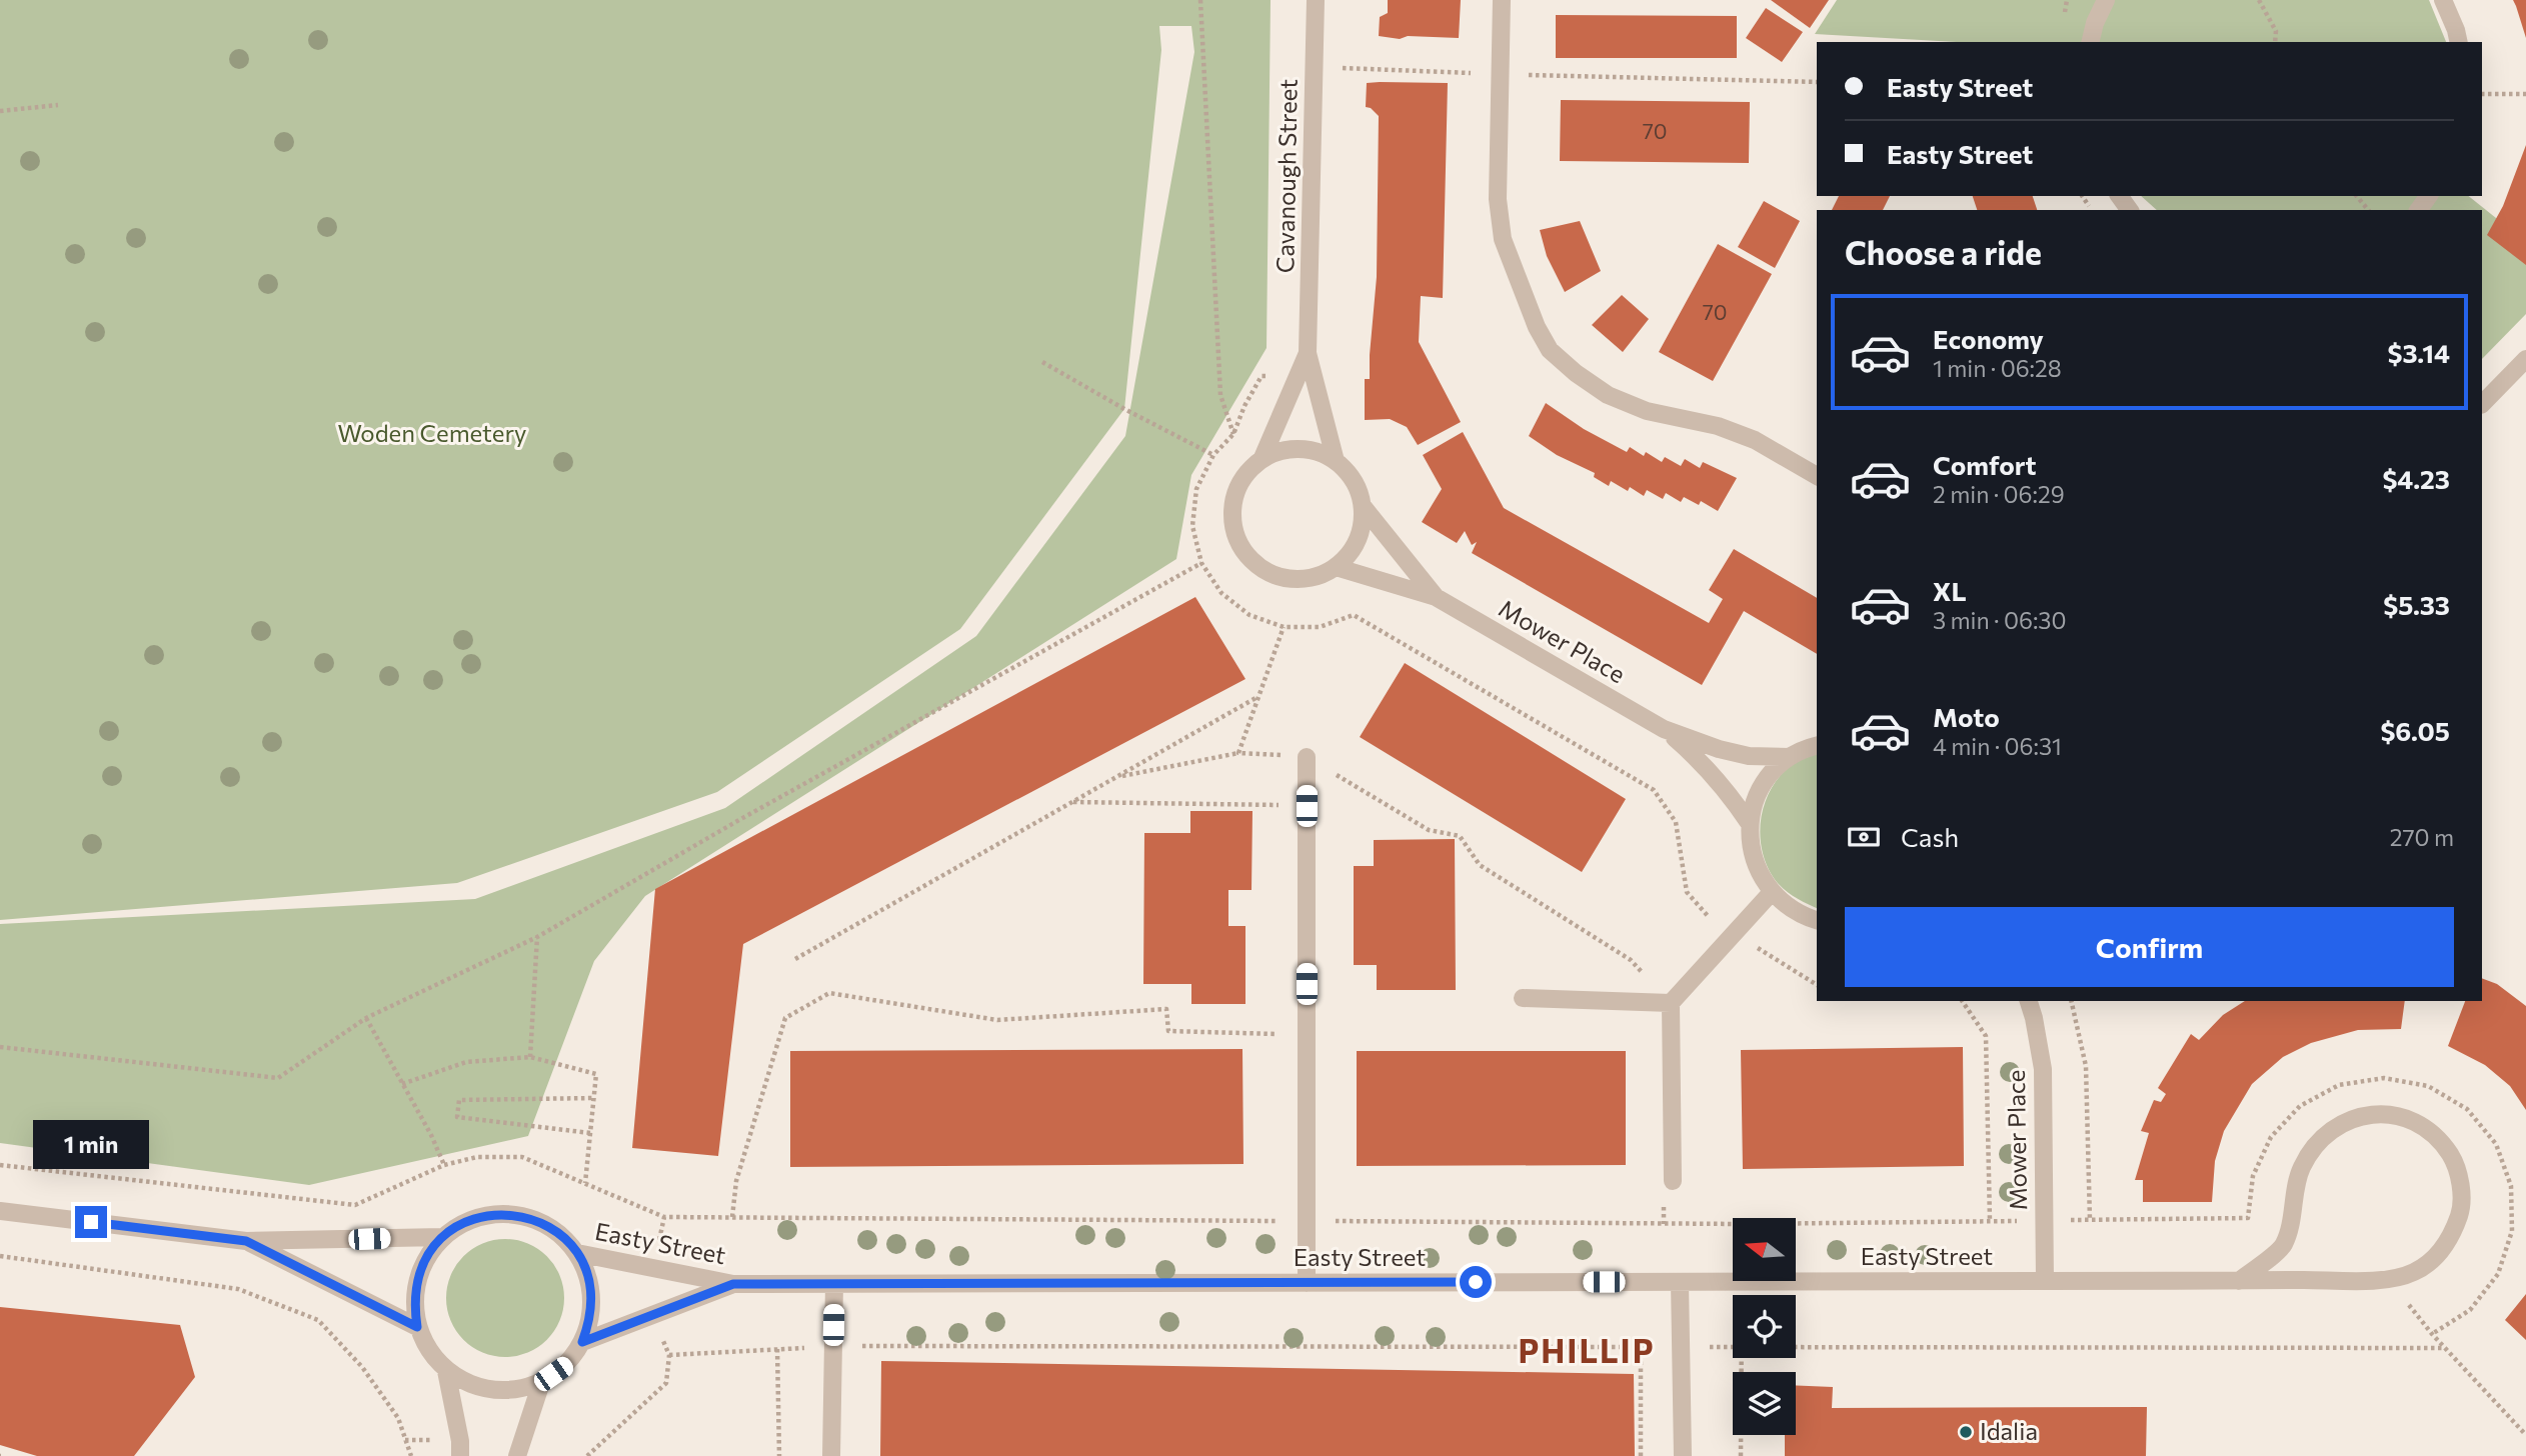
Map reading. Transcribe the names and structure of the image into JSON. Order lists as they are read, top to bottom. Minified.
{"streets":{"street":["Cavanough Street","Mower Place","Easty Street"]},"crossings":[["Cavanough Street","Mower Place"],["Mower Place","Easty Street"]],"districts":["PHILLIP"],"parks":["Woden Cemetery"],"places":["Idalia"],"house_numbers":["70","70"],"north":"left","page":{"banner":["Easty Street","Easty Street"],"heading":"Choose a ride","list":[{"name":"Economy","note":"1 min · 06:28","value":"$3.14"},{"name":"Comfort","note":"2 min · 06:29","value":"$4.23"},{"name":"XL","note":"3 min · 06:30","value":"$5.33"},{"name":"Moto","note":"4 min · 06:31","value":"$6.05"}],"pay":["Cash","270 m"],"buttons":"Confirm","bubble":"1 min"}}
